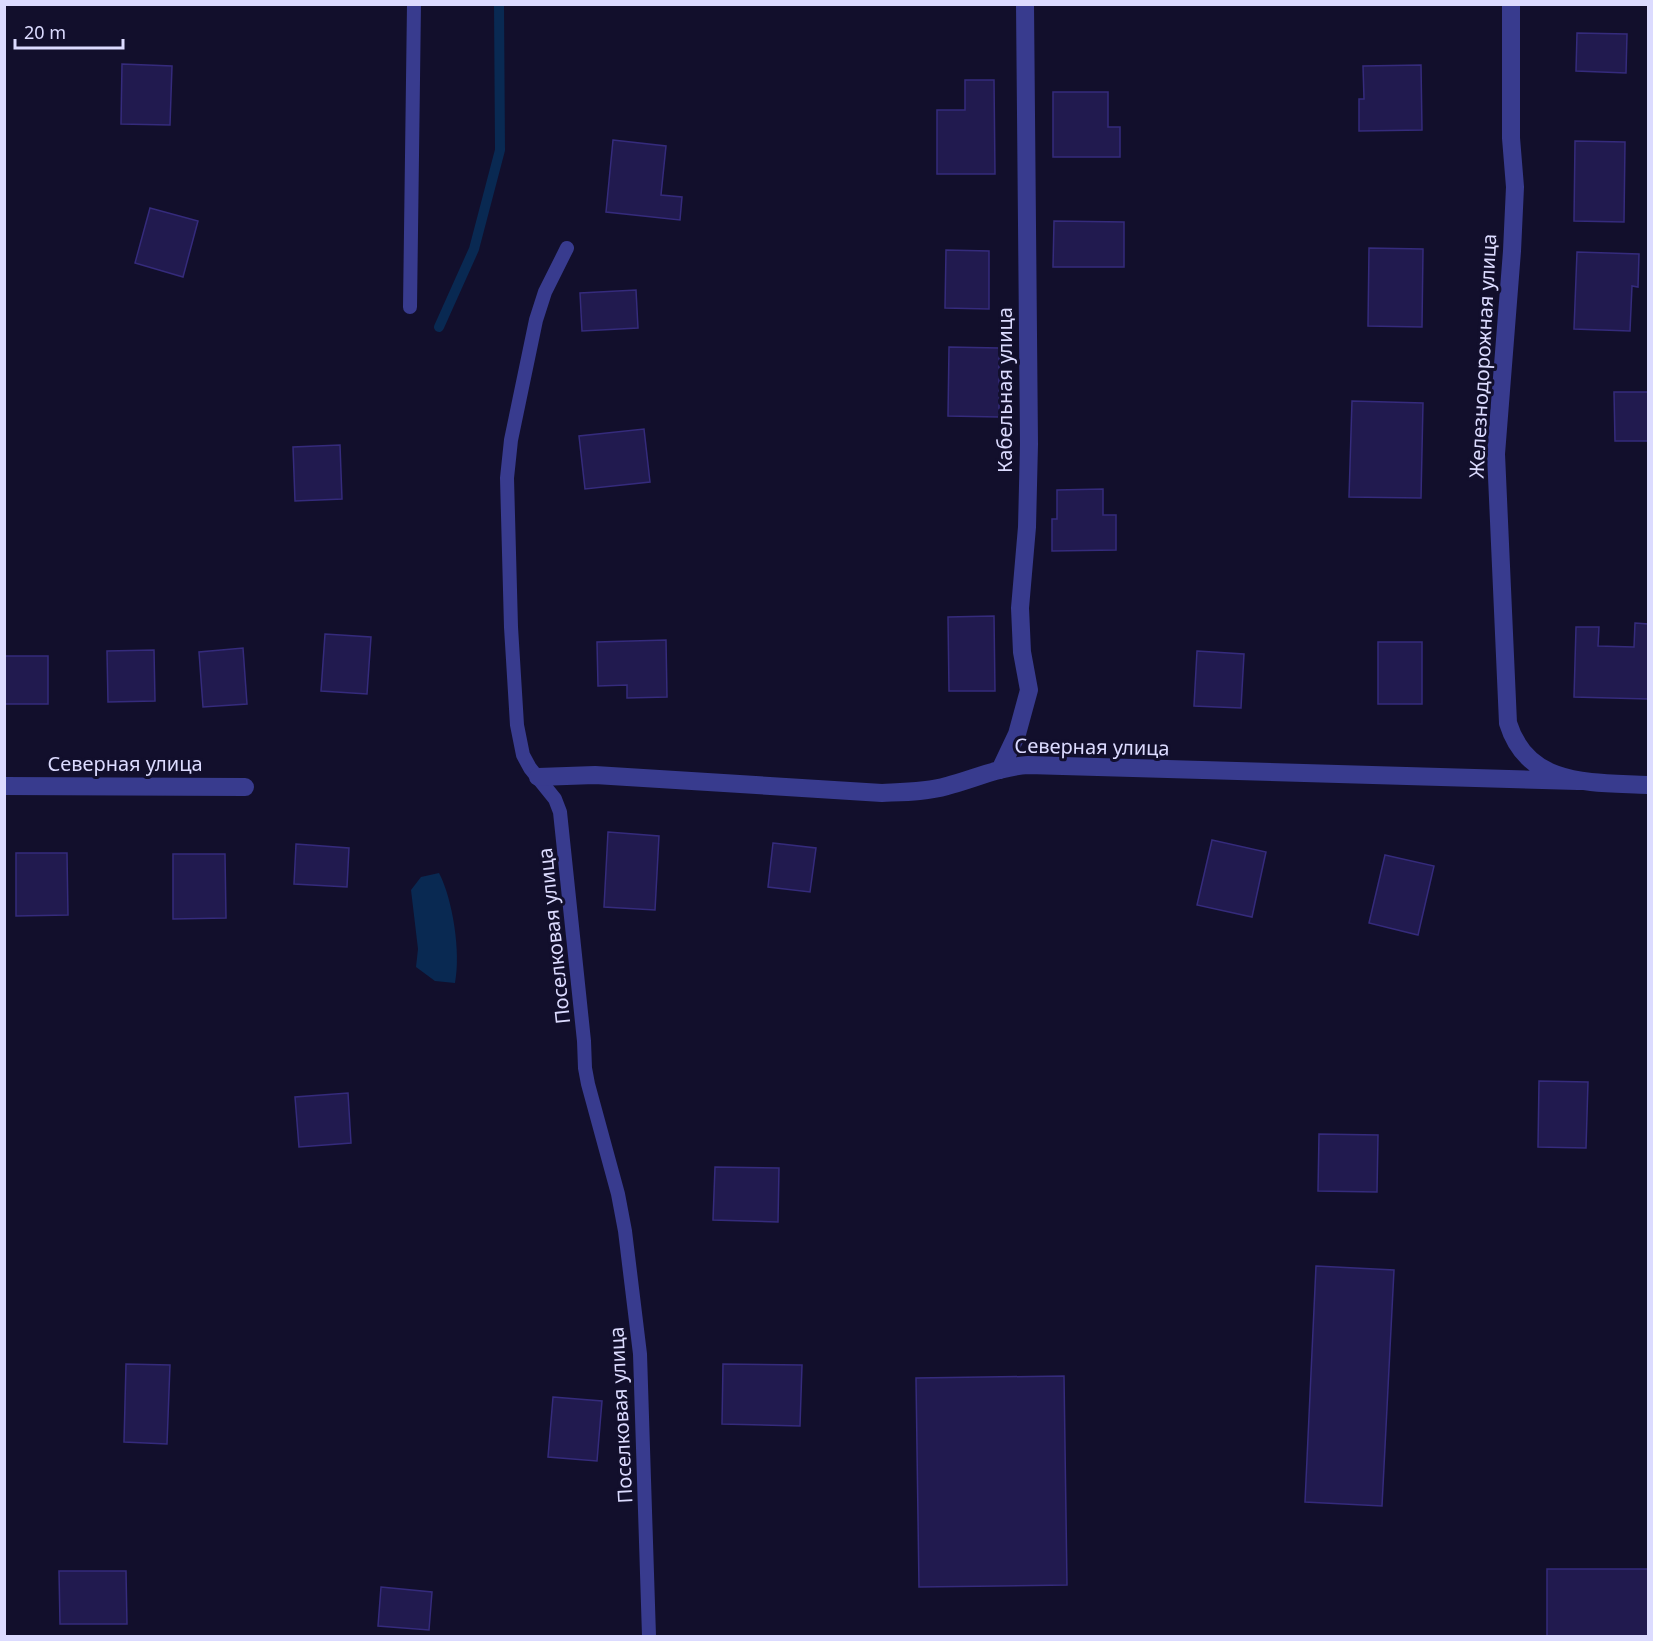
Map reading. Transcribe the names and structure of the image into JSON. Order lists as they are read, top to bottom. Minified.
{"streets":{"street":["Железнодорожная улица","Кабельная улица","Северная улица"],"lane":["Поселковая улица"]},"crossings":[["Железнодорожная улица","Северная улица"],["Кабельная улица","Северная улица"],["Северная улица","Поселковая улица"]],"scale_bar":"20 m"}
